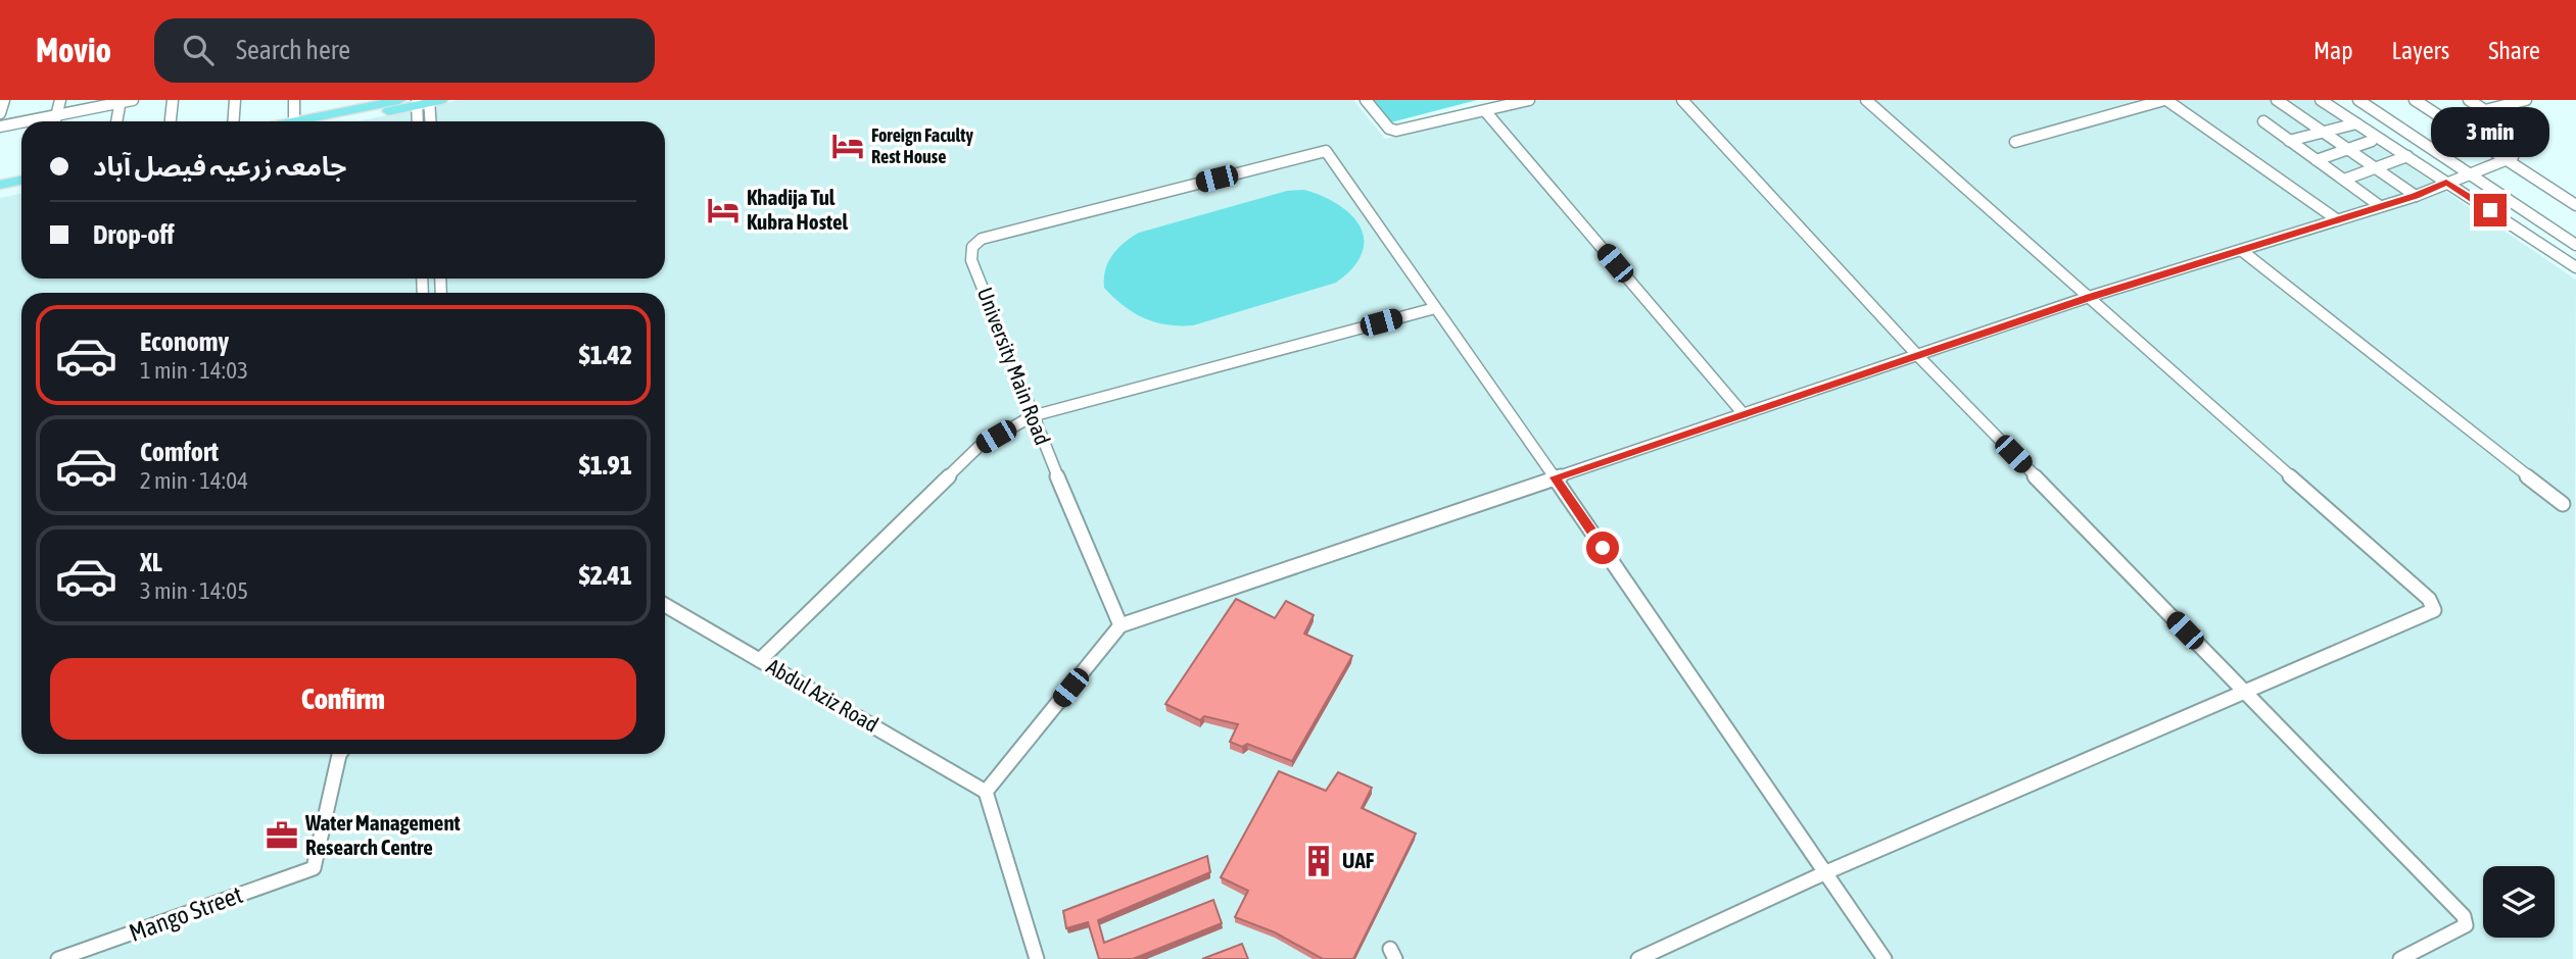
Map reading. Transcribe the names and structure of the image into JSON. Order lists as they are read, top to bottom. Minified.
{"streets":{"street":["University Main Road","Abdul Aziz Road","Mango Street"]},"places":{"hotel":["Foreign Faculty Rest House","Khadija Tul Kubra Hostel"],"office":["Water Management Research Centre"],"building":["UAF"]},"page":{"header":"Movio","search":"Search here","nav":["Map","Layers","Share"],"bubble":"3 min","banner":["جامعہ زرعیہ فیصل آباد","Drop-off"],"list":[{"name":"Economy","note":"1 min · 14:03","value":"$1.42"},{"name":"Comfort","note":"2 min · 14:04","value":"$1.91"},{"name":"XL","note":"3 min · 14:05","value":"$2.41"}],"buttons":"Confirm"}}
